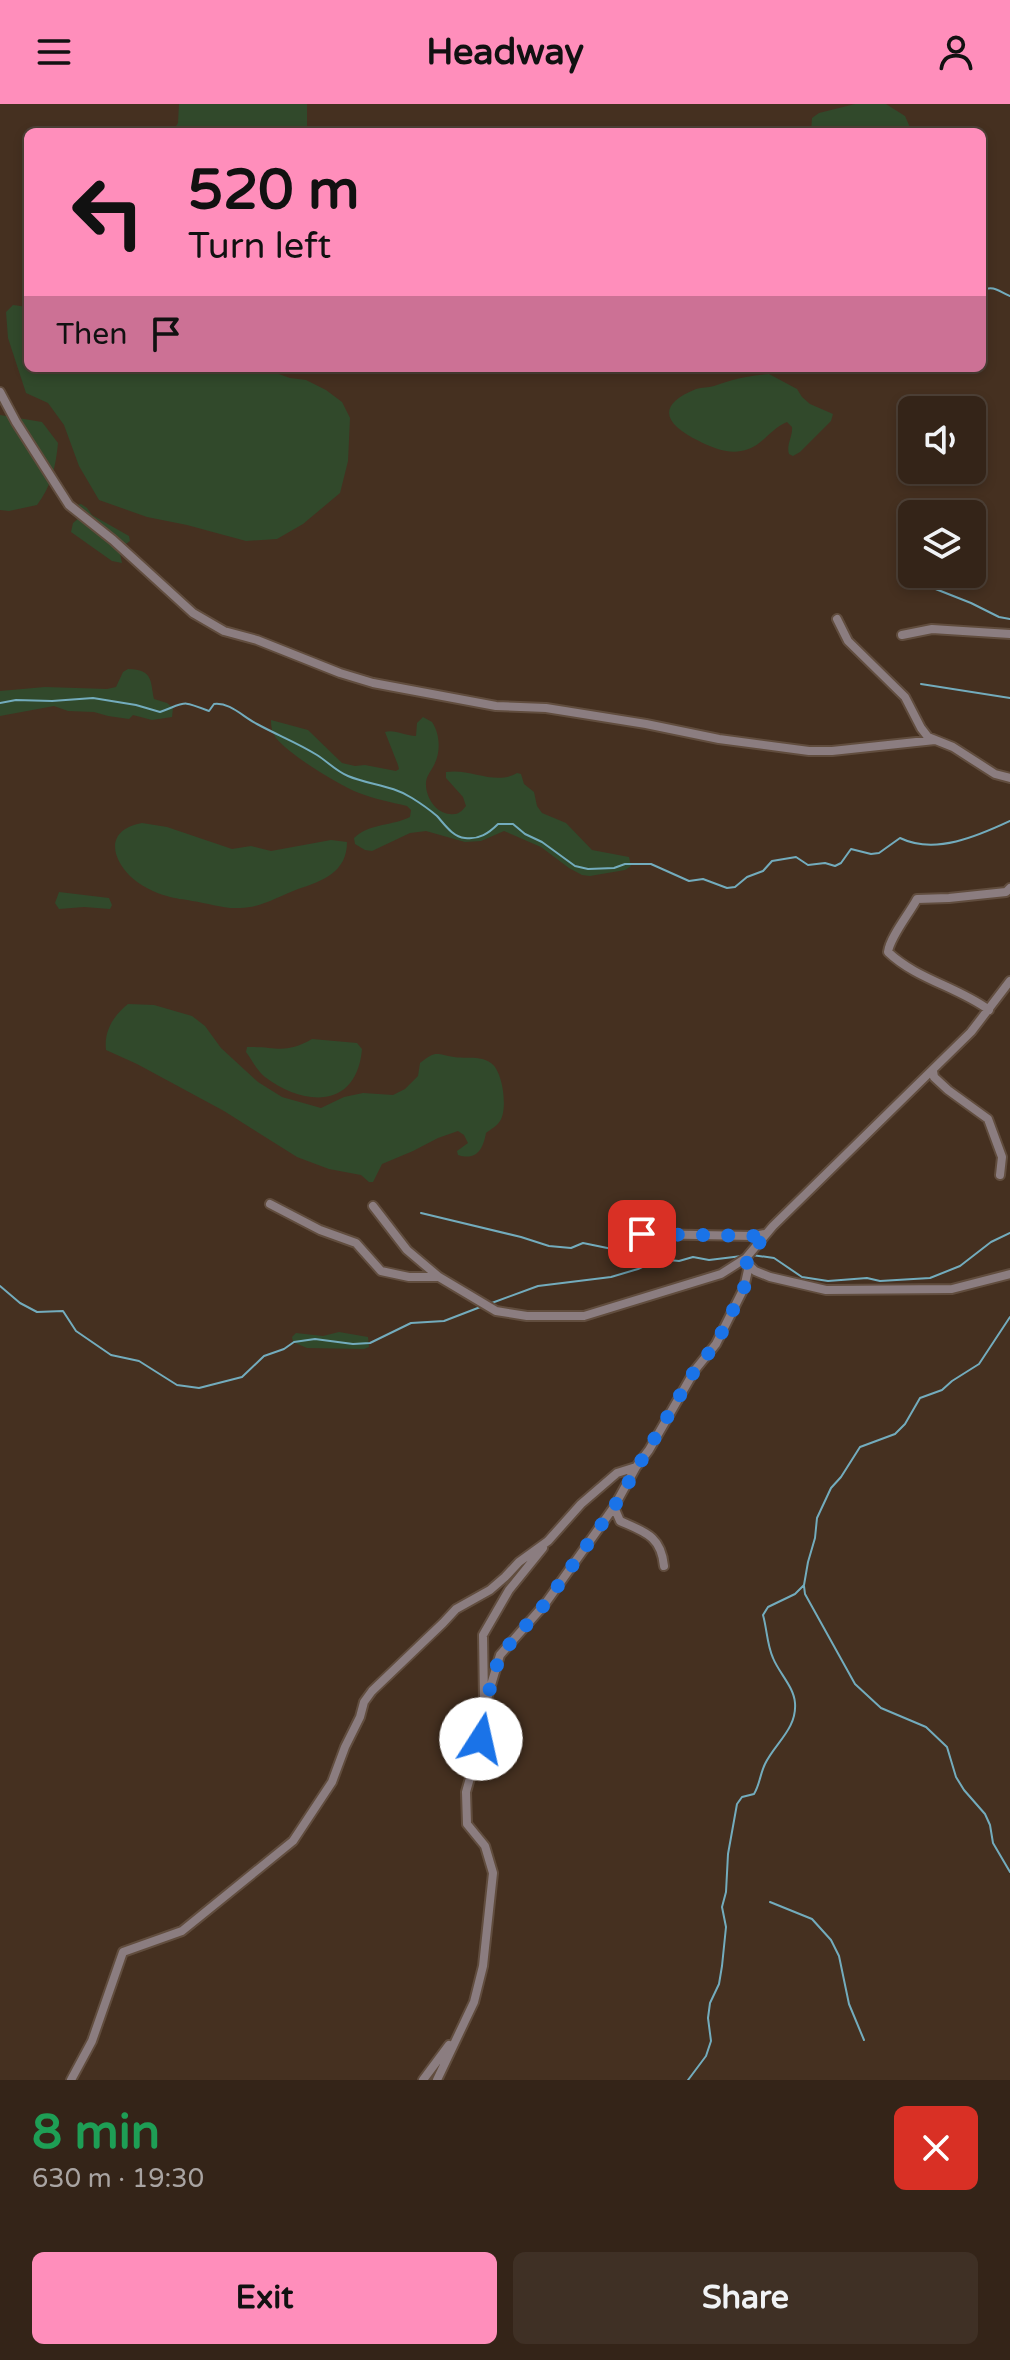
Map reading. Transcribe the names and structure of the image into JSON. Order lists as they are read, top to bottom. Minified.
{"page":{"header":"Headway","turn":["520 m","Turn left"],"then":"Then","heading":["8 min","630 m · 19:30"],"buttons":["Exit","Share"]}}
